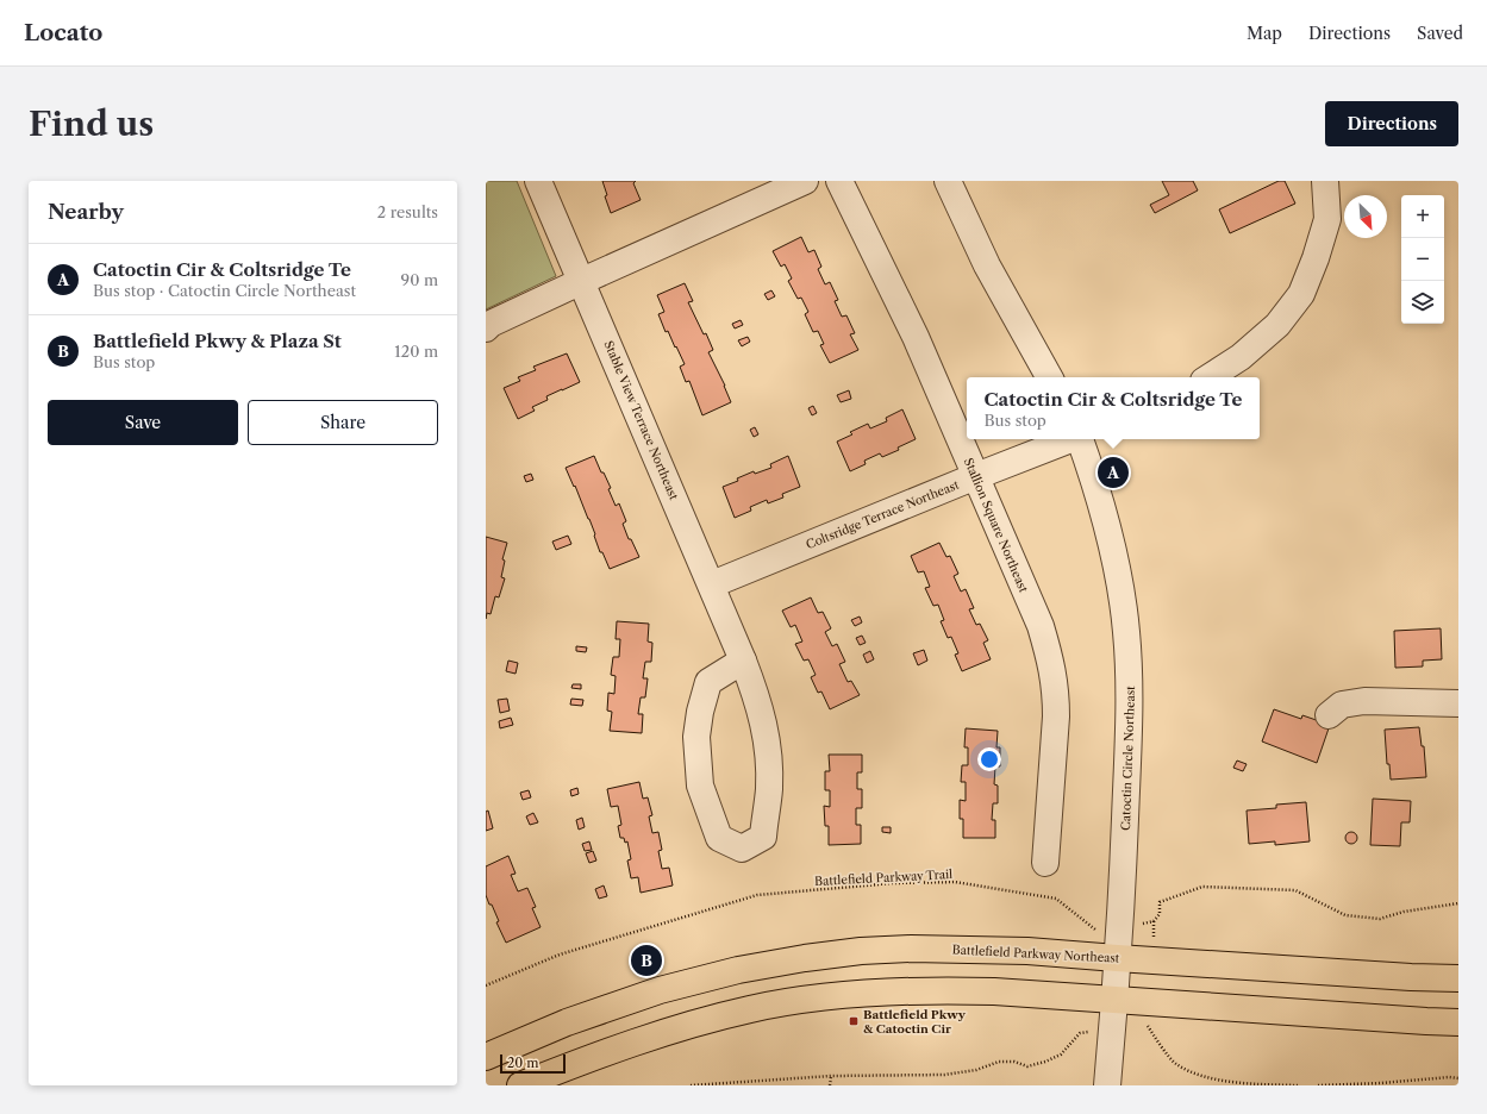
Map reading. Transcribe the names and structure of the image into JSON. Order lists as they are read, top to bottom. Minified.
{"streets":{"main road":["Battlefield Parkway Northeast"],"street":["Stable View Terrace Northeast","Coltsridge Terrace Northeast","Stallion Square Northeast","Catoctin Circle Northeast"],"path":["Battlefield Parkway Trail"]},"crossings":[["Stable View Terrace Northeast","Coltsridge Terrace Northeast"],["Coltsridge Terrace Northeast","Stallion Square Northeast"],["Catoctin Circle Northeast","Battlefield Parkway Trail"],["Catoctin Circle Northeast","Battlefield Parkway Northeast"]],"places":{"transit":["Battlefield Pkwy & Catoctin Cir"]},"scale_bar":"20 m","north":"bottom right","page":{"header":"Locato","nav":["Map","Directions","Saved"],"buttons":["Directions",["Save","Share"]],"title":"Find us","heading":["Nearby","2 results"],"map_buttons":["+","−"],"list":[{"mark":"A","name":"Catoctin Cir & Coltsridge Te","note":"Bus stop · Catoctin Circle Northeast","value":"90 m"},{"mark":"B","name":"Battlefield Pkwy & Plaza St","note":"Bus stop","value":"120 m"}],"popup":["Catoctin Cir & Coltsridge Te","Bus stop"],"pins":["A","B"],"scale":"20 m"}}
